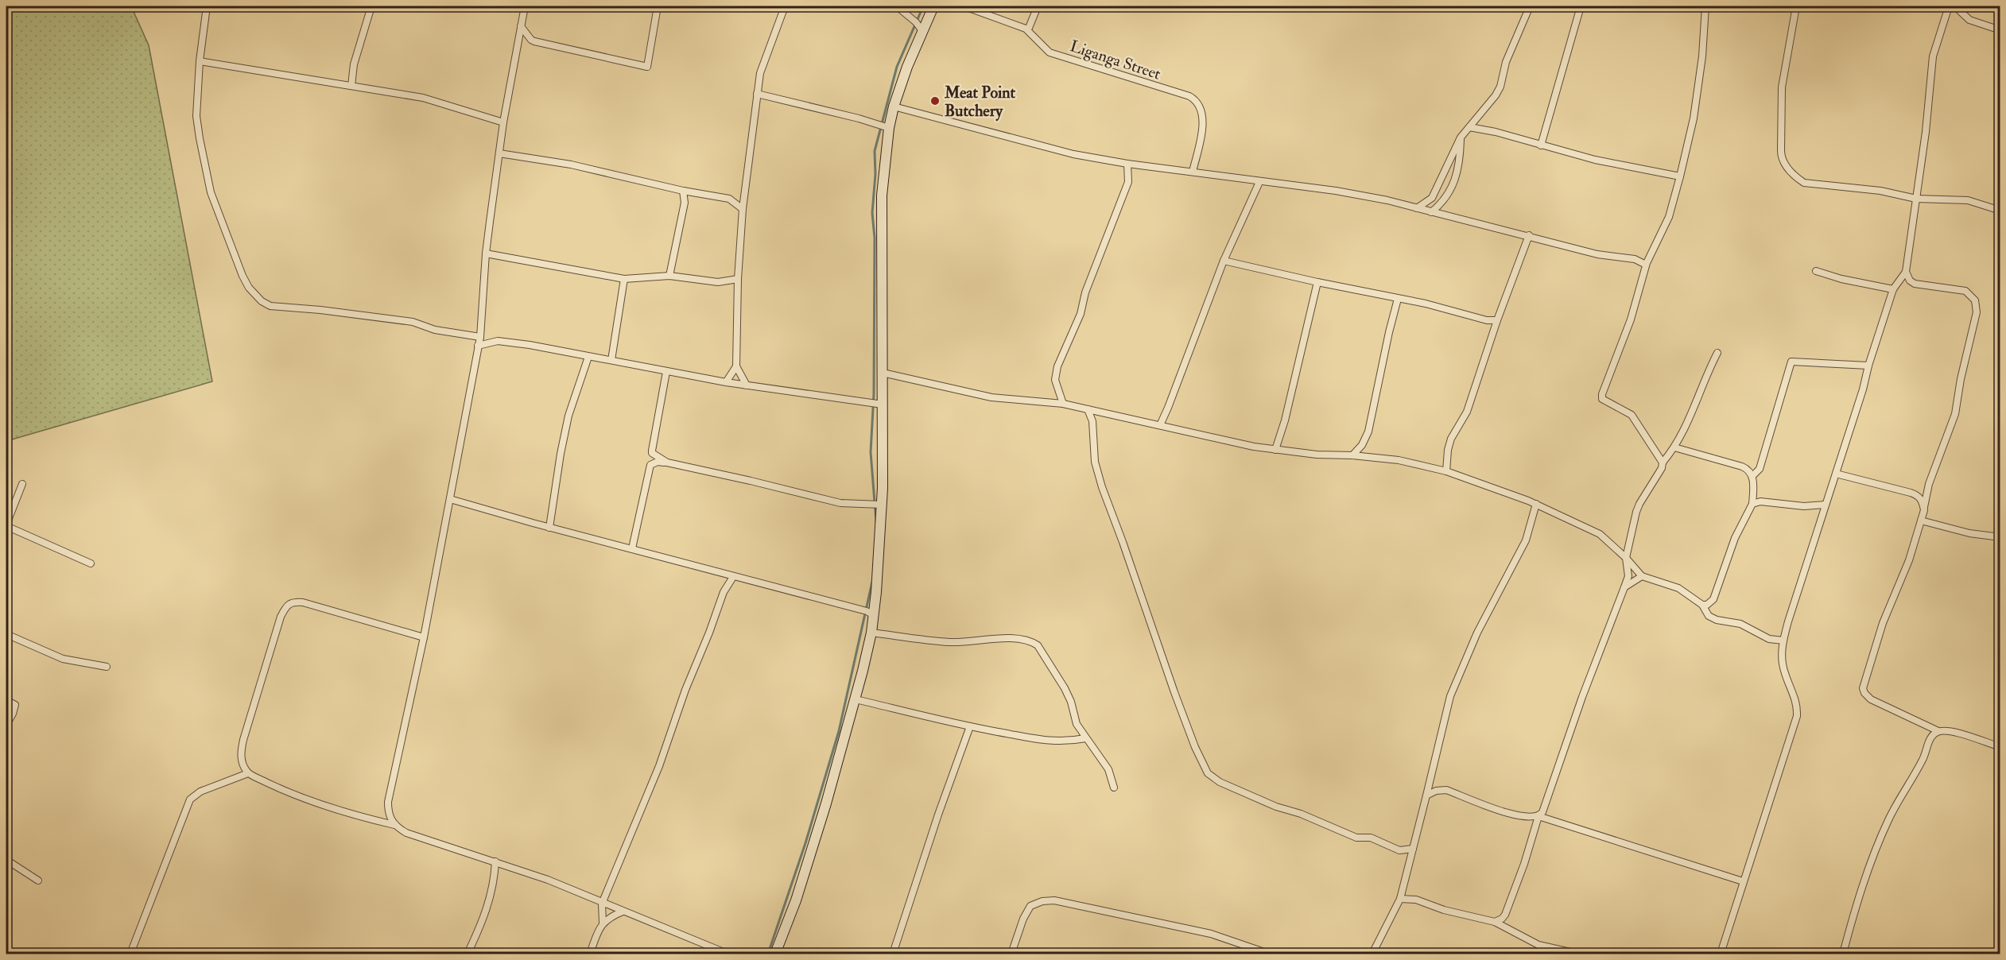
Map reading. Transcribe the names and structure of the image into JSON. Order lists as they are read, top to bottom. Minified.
{"streets":{"street":["Liganga Street"]},"places":["Meat Point Butchery"]}
